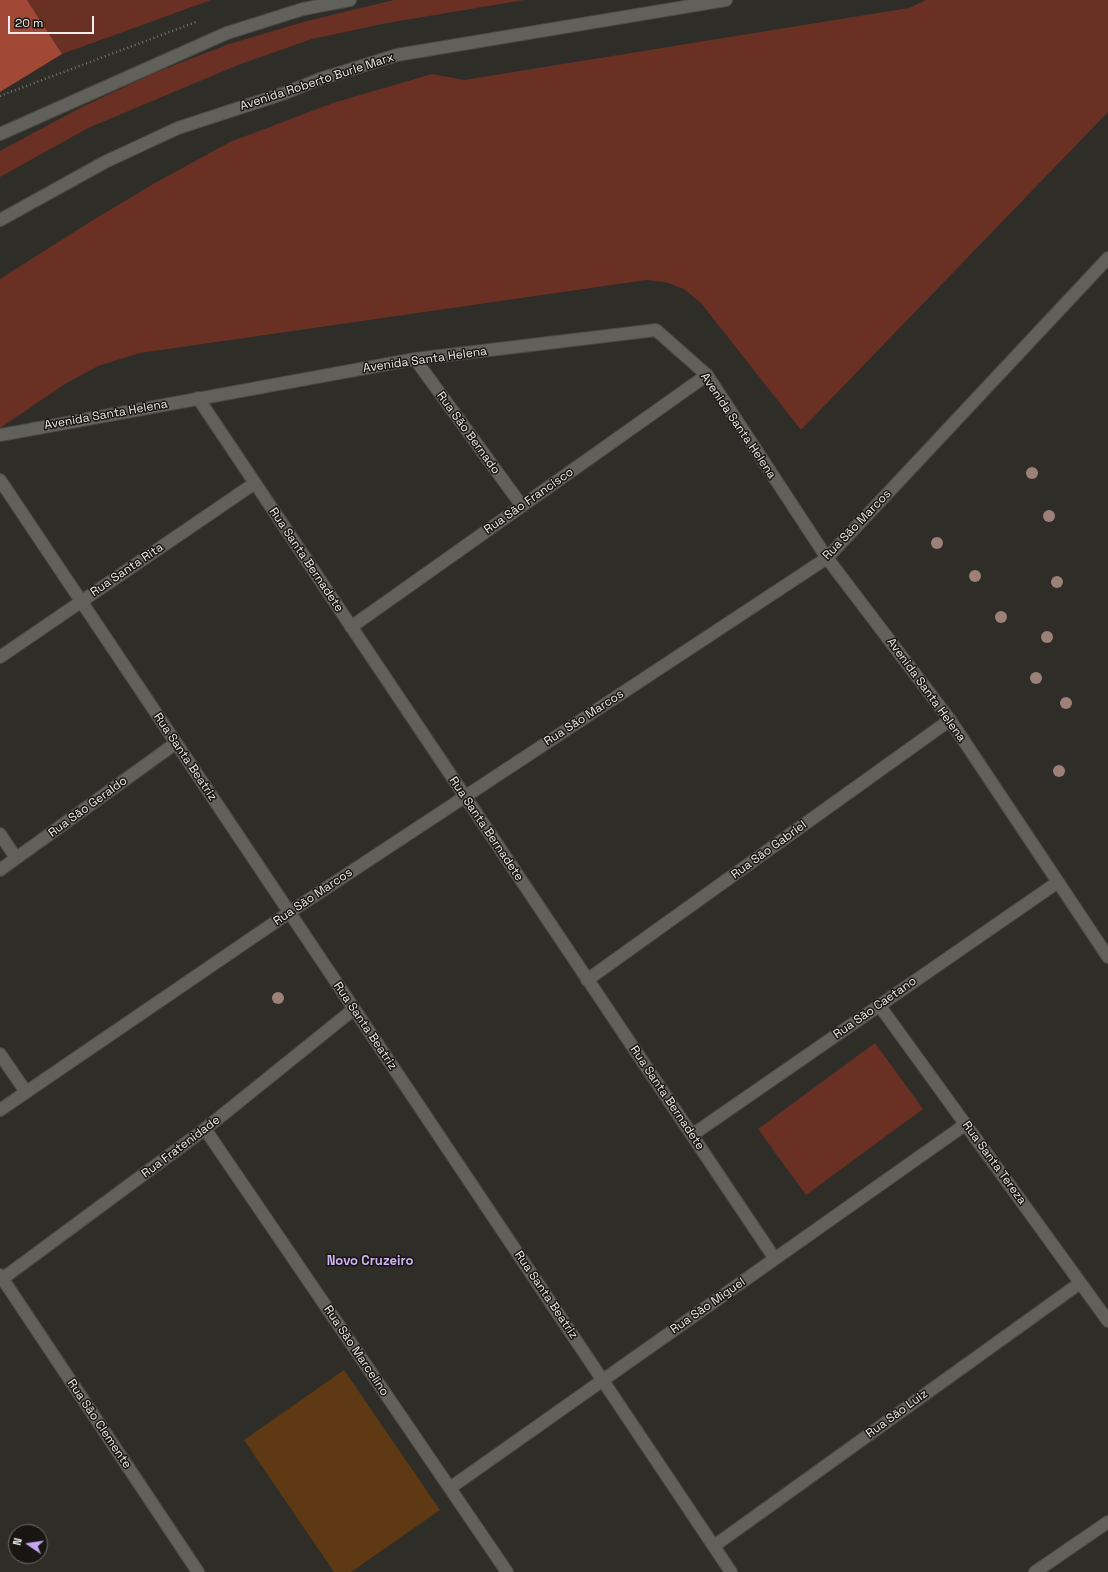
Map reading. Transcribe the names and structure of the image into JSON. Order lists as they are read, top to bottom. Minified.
{"streets":{"street":["Avenida Roberto Burle Marx","Avenida Santa Helena","Rua São Bernado","Rua São Francisco","Rua São Marcos","Rua Santa Bernadete","Rua Santa Rita","Rua Santa Beatriz","Rua São Geraldo","Rua São Gabriel","Rua São Caetano","Rua Fratenidade","Rua Santa Tereza","Rua São Miguel","Rua São Marcelino","Rua São Luiz","Rua São Clemente"]},"crossings":[["Avenida Santa Helena","Rua São Bernado"],["Avenida Santa Helena","Rua São Francisco"],["Avenida Santa Helena","Rua São Marcos"],["Avenida Santa Helena","Rua Santa Bernadete"],["Avenida Santa Helena","Rua São Gabriel"],["Avenida Santa Helena","Rua São Caetano"],["Rua São Bernado","Rua São Francisco"],["Rua São Francisco","Rua Santa Bernadete"],["Rua São Marcos","Rua Santa Bernadete"],["Rua São Marcos","Rua Santa Beatriz"],["Rua Santa Bernadete","Rua Santa Rita"],["Rua Santa Bernadete","Rua São Gabriel"],["Rua Santa Bernadete","Rua São Caetano"],["Rua Santa Bernadete","Rua São Miguel"],["Rua Santa Rita","Rua Santa Beatriz"],["Rua Santa Beatriz","Rua São Geraldo"],["Rua Santa Beatriz","Rua Fratenidade"],["Rua Santa Beatriz","Rua São Miguel"],["Rua Santa Beatriz","Rua São Luiz"],["Rua São Caetano","Rua Santa Tereza"],["Rua Fratenidade","Rua São Marcelino"],["Rua Fratenidade","Rua São Clemente"],["Rua Santa Tereza","Rua São Miguel"],["Rua Santa Tereza","Rua São Luiz"],["Rua São Miguel","Rua São Marcelino"]],"districts":["Novo Cruzeiro"],"scale_bar":"20 m","north":"left"}
